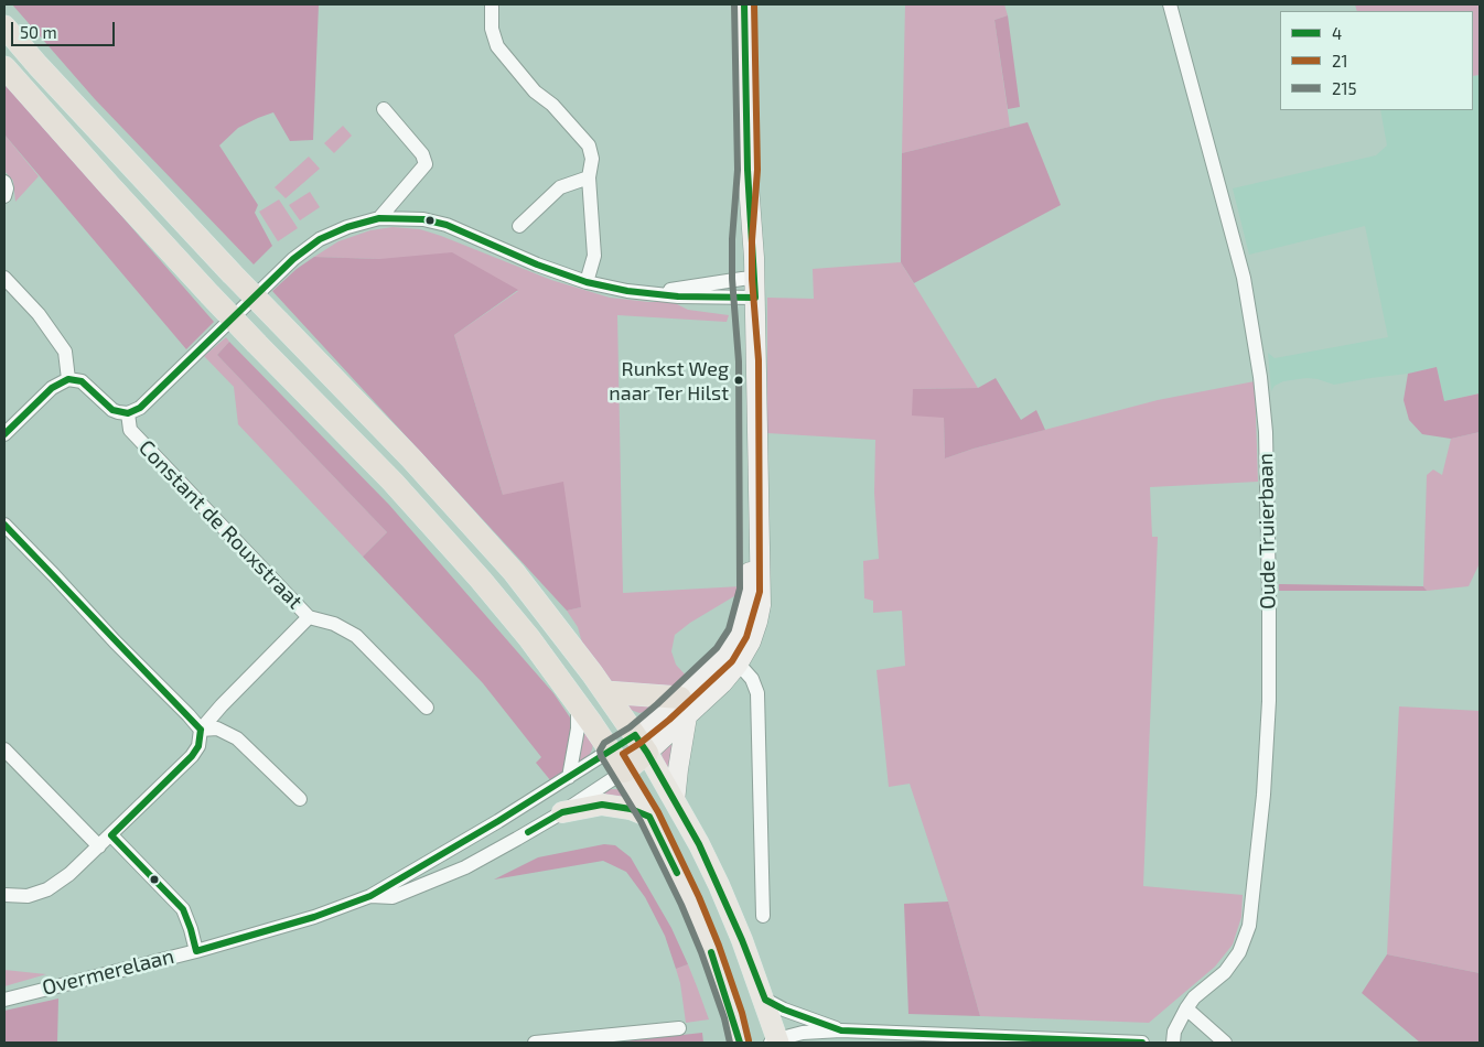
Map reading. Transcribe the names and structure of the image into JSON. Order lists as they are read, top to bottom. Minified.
{"streets":{"street":["Constant de Rouxstraat","Oude Truierbaan","Overmerelaan"]},"places":["Runkst Weg naar Ter Hilst"],"lines":["transit line 4","transit line 21","transit line 215"],"legend":["4","21","215"],"scale_bar":"50 m"}
